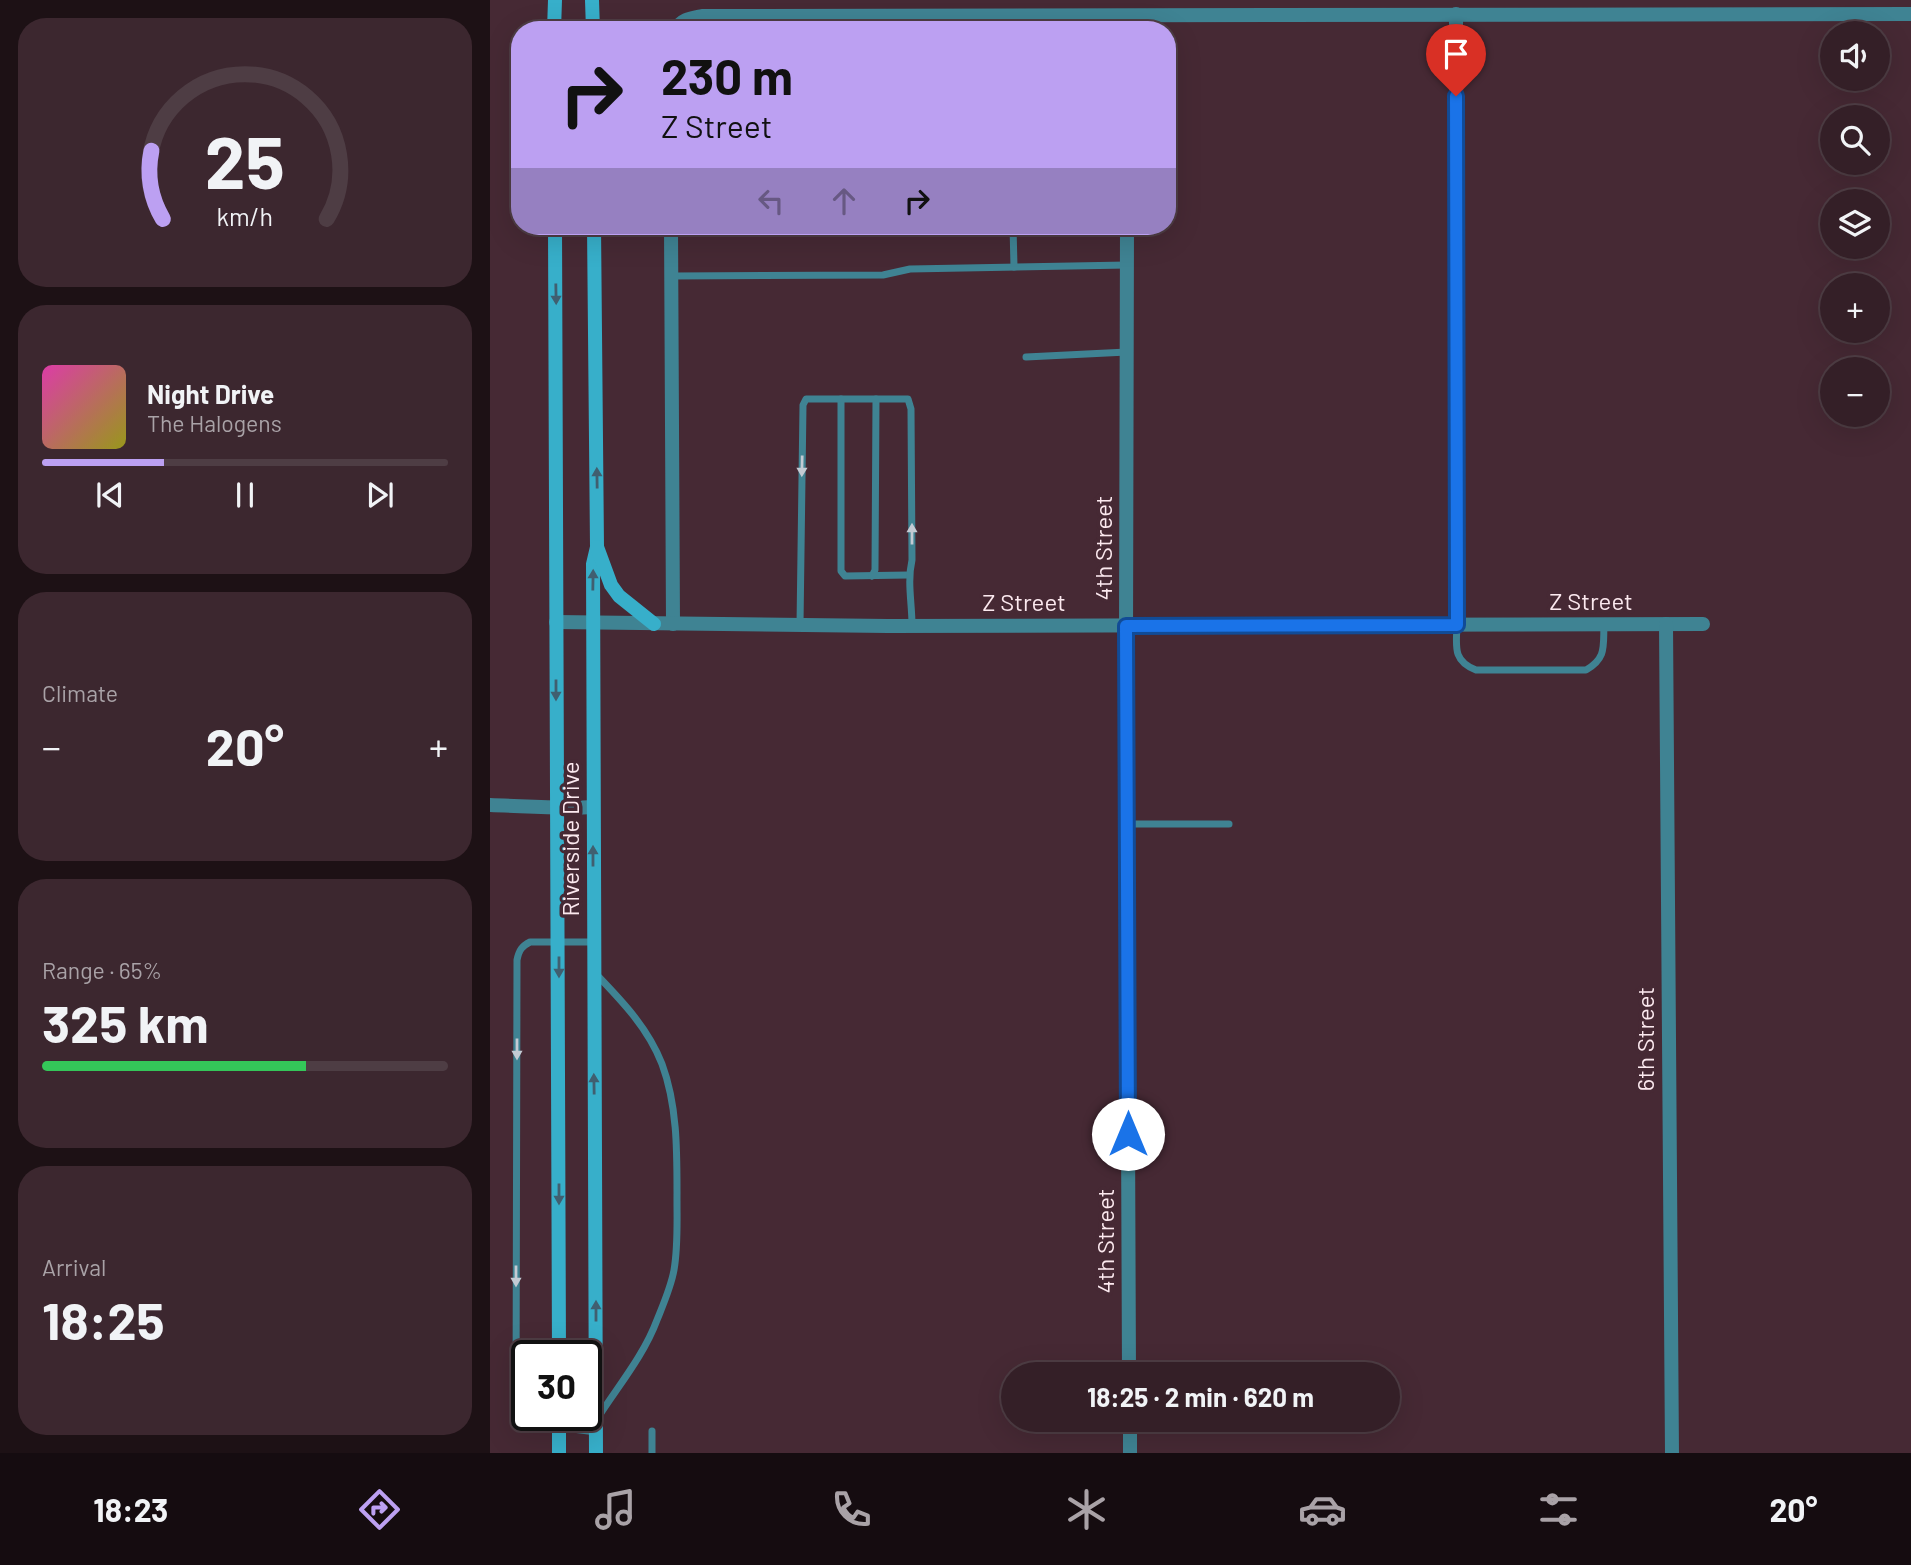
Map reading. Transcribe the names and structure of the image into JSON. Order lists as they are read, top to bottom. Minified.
{"streets":{"street":["4th Street","Z Street","Riverside Drive","6th Street"]},"crossings":[["4th Street","Z Street"],["Z Street","Riverside Drive"],["Z Street","6th Street"]],"page":{"map_buttons":["+","−"],"turn":["230 m","Z Street"],"song":["Night Drive","The Halogens"],"tile":["Climate",["Range · 65%","325 km"],["Arrival","18:25"]],"heat":["−","20°","+"],"limit":"30","trip":"18:25 · 2 min · 620 m","tabs":["18:23","20°"],"gauge":["25","km/h"]}}
